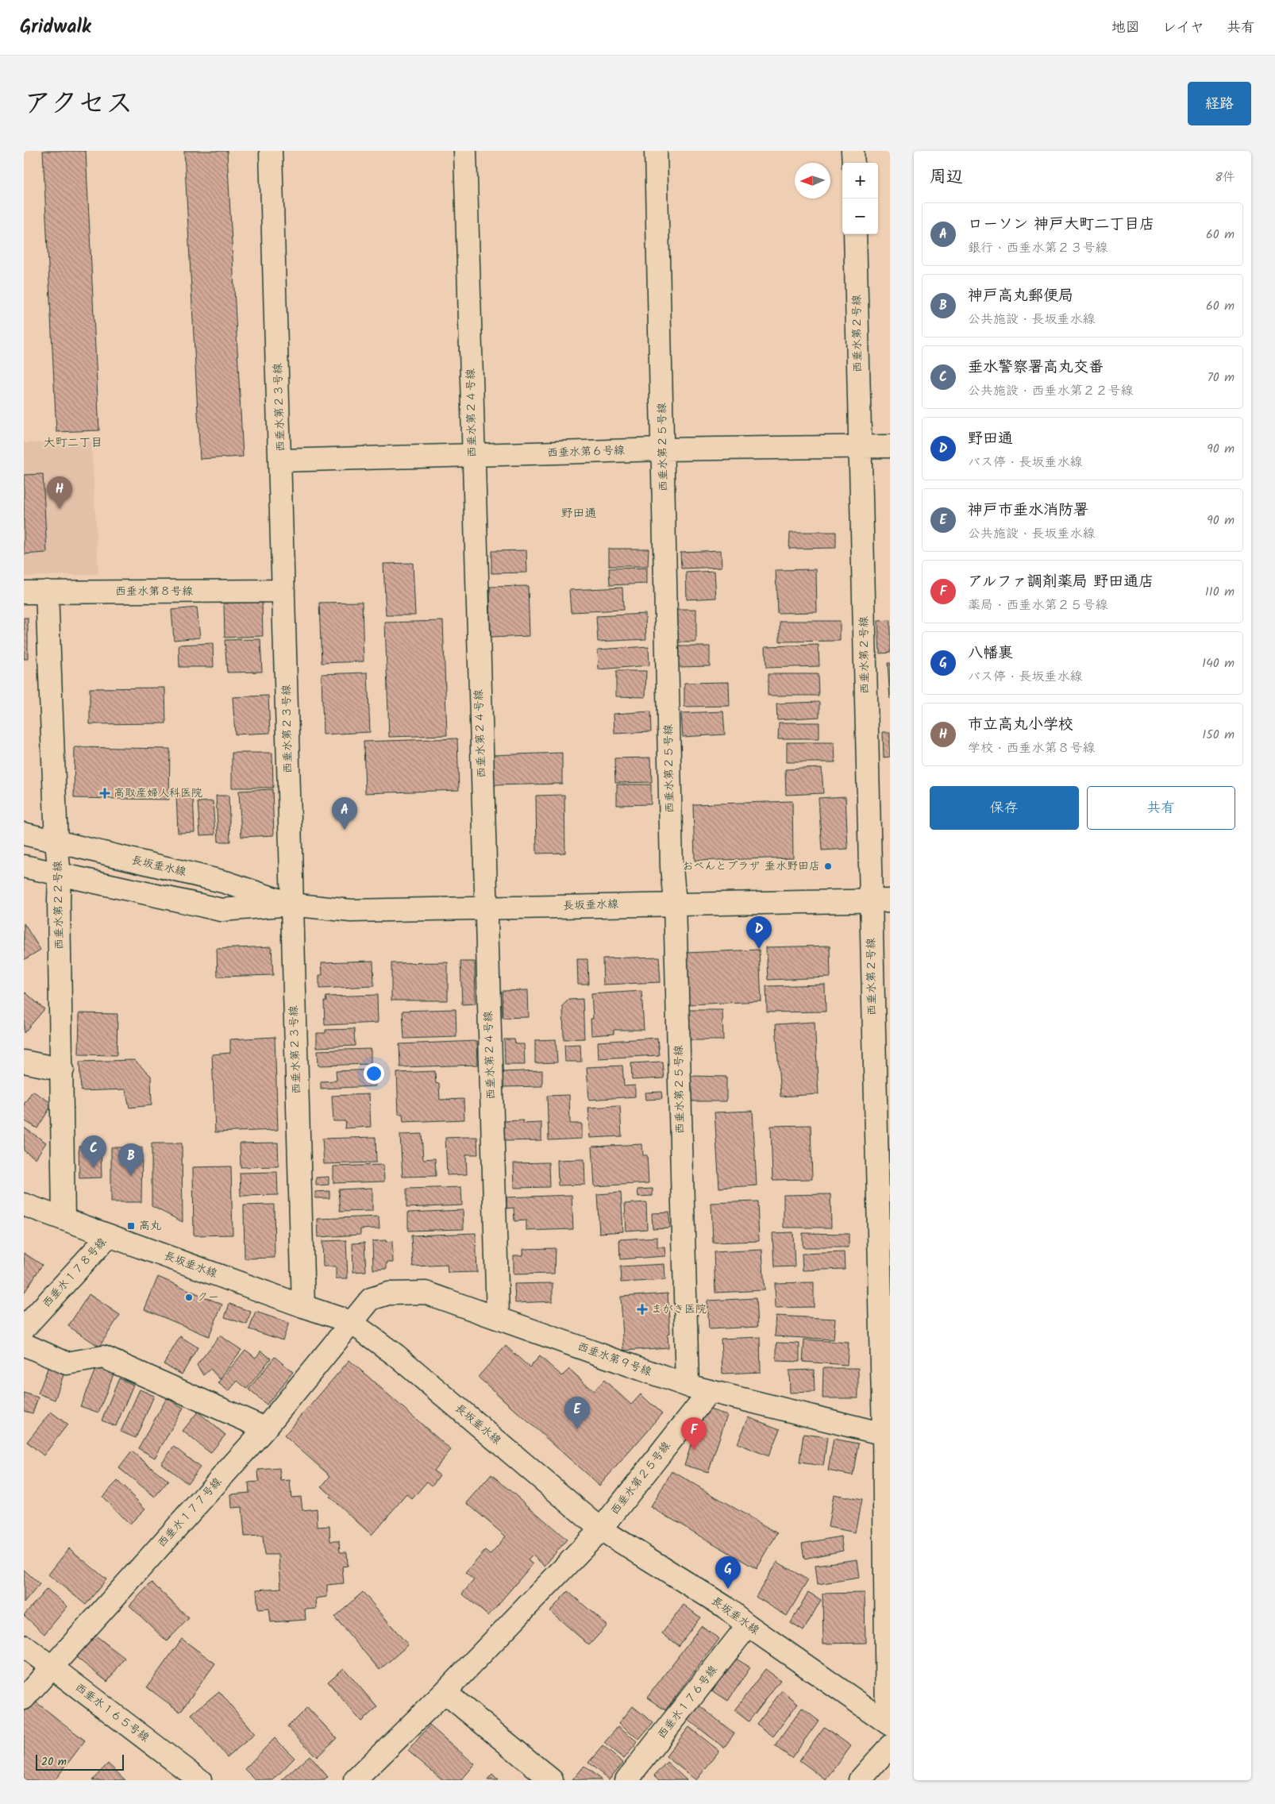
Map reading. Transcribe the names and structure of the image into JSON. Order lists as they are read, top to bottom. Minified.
{"streets":{"street":["西垂水第２号線","西垂水第２３号線","西垂水第２４号線","西垂水第２５号線","西垂水第６号線","西垂水第８号線","長坂垂水線","西垂水第２２号線","西垂水１７８号線","西垂水第９号線","西垂水１７７号線","西垂水１７６号線","西垂水１６５号線"]},"crossings":[["西垂水第２号線","西垂水第６号線"],["西垂水第２号線","長坂垂水線"],["西垂水第２号線","西垂水第９号線"],["西垂水第２３号線","西垂水第６号線"],["西垂水第２３号線","西垂水第８号線"],["西垂水第２３号線","長坂垂水線"],["西垂水第２４号線","西垂水第６号線"],["西垂水第２４号線","長坂垂水線"],["西垂水第２４号線","西垂水第９号線"],["西垂水第２５号線","西垂水第６号線"],["西垂水第２５号線","長坂垂水線"],["西垂水第２５号線","西垂水第９号線"],["西垂水第８号線","西垂水第２２号線"],["長坂垂水線","西垂水第２２号線"],["長坂垂水線","西垂水１７８号線"],["長坂垂水線","西垂水第９号線"],["長坂垂水線","西垂水１７７号線"],["長坂垂水線","西垂水１７６号線"],["西垂水第９号線","西垂水１７７号線"],["西垂水１７７号線","西垂水１６５号線"]],"districts":["大町二丁目","野田通"],"places":{"health":["高取産婦人科医院","まがき医院"],"other":["おべんとプラザ 垂水野田店","クー"],"transit":["高丸"]},"scale_bar":"20 m","north":"left","page":{"header":"Gridwalk","nav":["地図","レイヤ","共有"],"title":"アクセス","buttons":["経路",["保存","共有"]],"heading":["周辺","8件"],"map_buttons":["+","−"],"list":[{"mark":"A","name":"ローソン 神戸大町二丁目店","note":"銀行 · 西垂水第２３号線","value":"60 m"},{"mark":"B","name":"神戸高丸郵便局","note":"公共施設 · 長坂垂水線","value":"60 m"},{"mark":"C","name":"垂水警察署高丸交番","note":"公共施設 · 西垂水第２２号線","value":"70 m"},{"mark":"D","name":"野田通","note":"バス停 · 長坂垂水線","value":"90 m"},{"mark":"E","name":"神戸市垂水消防署","note":"公共施設 · 長坂垂水線","value":"90 m"},{"mark":"F","name":"アルファ調剤薬局 野田通店","note":"薬局 · 西垂水第２５号線","value":"110 m"},{"mark":"G","name":"八幡裏","note":"バス停 · 長坂垂水線","value":"140 m"},{"mark":"H","name":"市立高丸小学校","note":"学校 · 西垂水第８号線","value":"150 m"}],"pins":["H","A","D","C","B","E","F","G"],"scale":"20 m"}}
